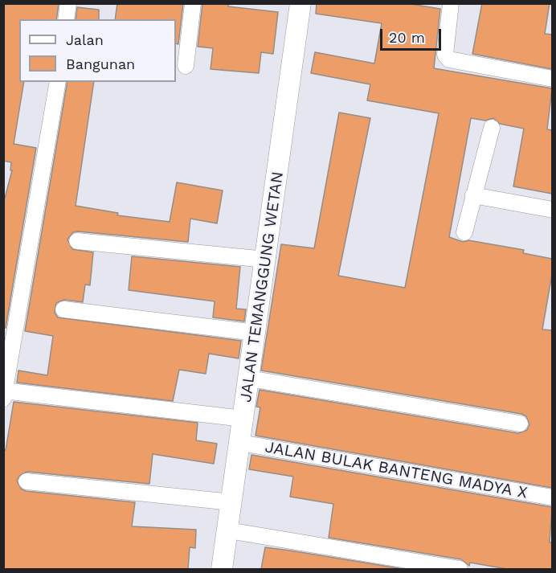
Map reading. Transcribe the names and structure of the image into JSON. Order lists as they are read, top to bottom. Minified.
{"streets":{"street":["JALAN TEMANGGUNG WETAN","JALAN BULAK BANTENG MADYA X"]},"crossings":[["JALAN TEMANGGUNG WETAN","JALAN BULAK BANTENG MADYA X"]],"legend":["Jalan","Bangunan"],"scale_bar":"20 m"}
